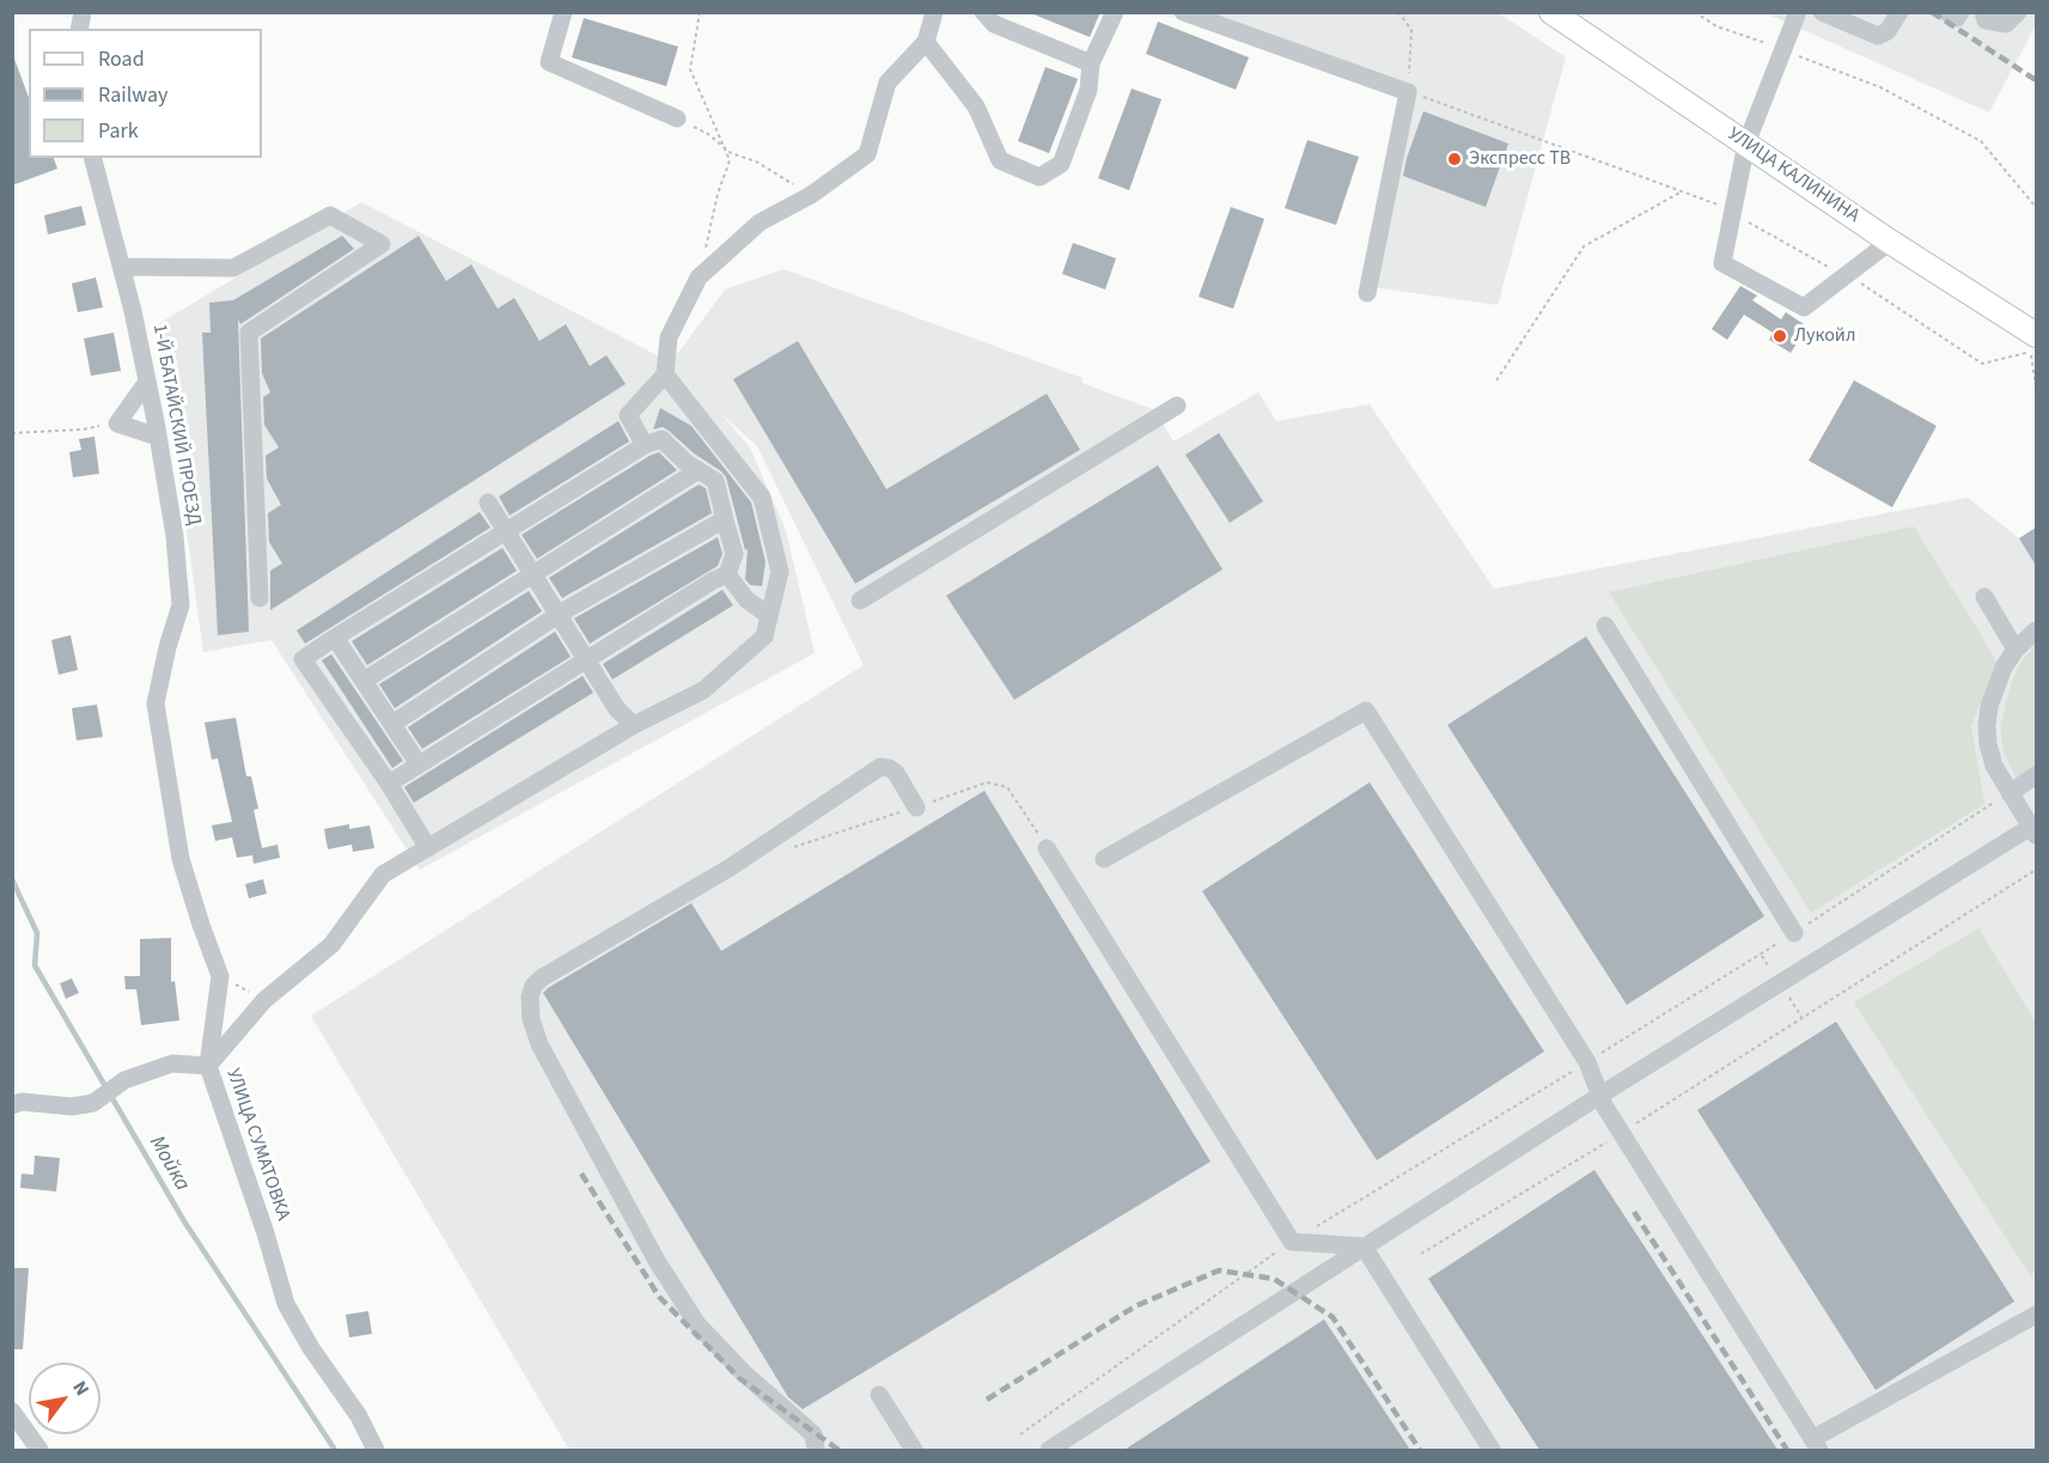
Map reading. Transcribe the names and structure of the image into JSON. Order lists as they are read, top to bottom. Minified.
{"streets":{"main road":["УЛИЦА КАЛИНИНА"],"street":["1-Й БАТАЙСКИЙ ПРОЕЗД","УЛИЦА СУМАТОВКА"]},"crossings":[["1-Й БАТАЙСКИЙ ПРОЕЗД","УЛИЦА СУМАТОВКА"]],"water":["Мойка"],"places":["Экспресс ТВ","Лукойл"],"legend":["Road","Railway","Park"],"north":"top right"}
